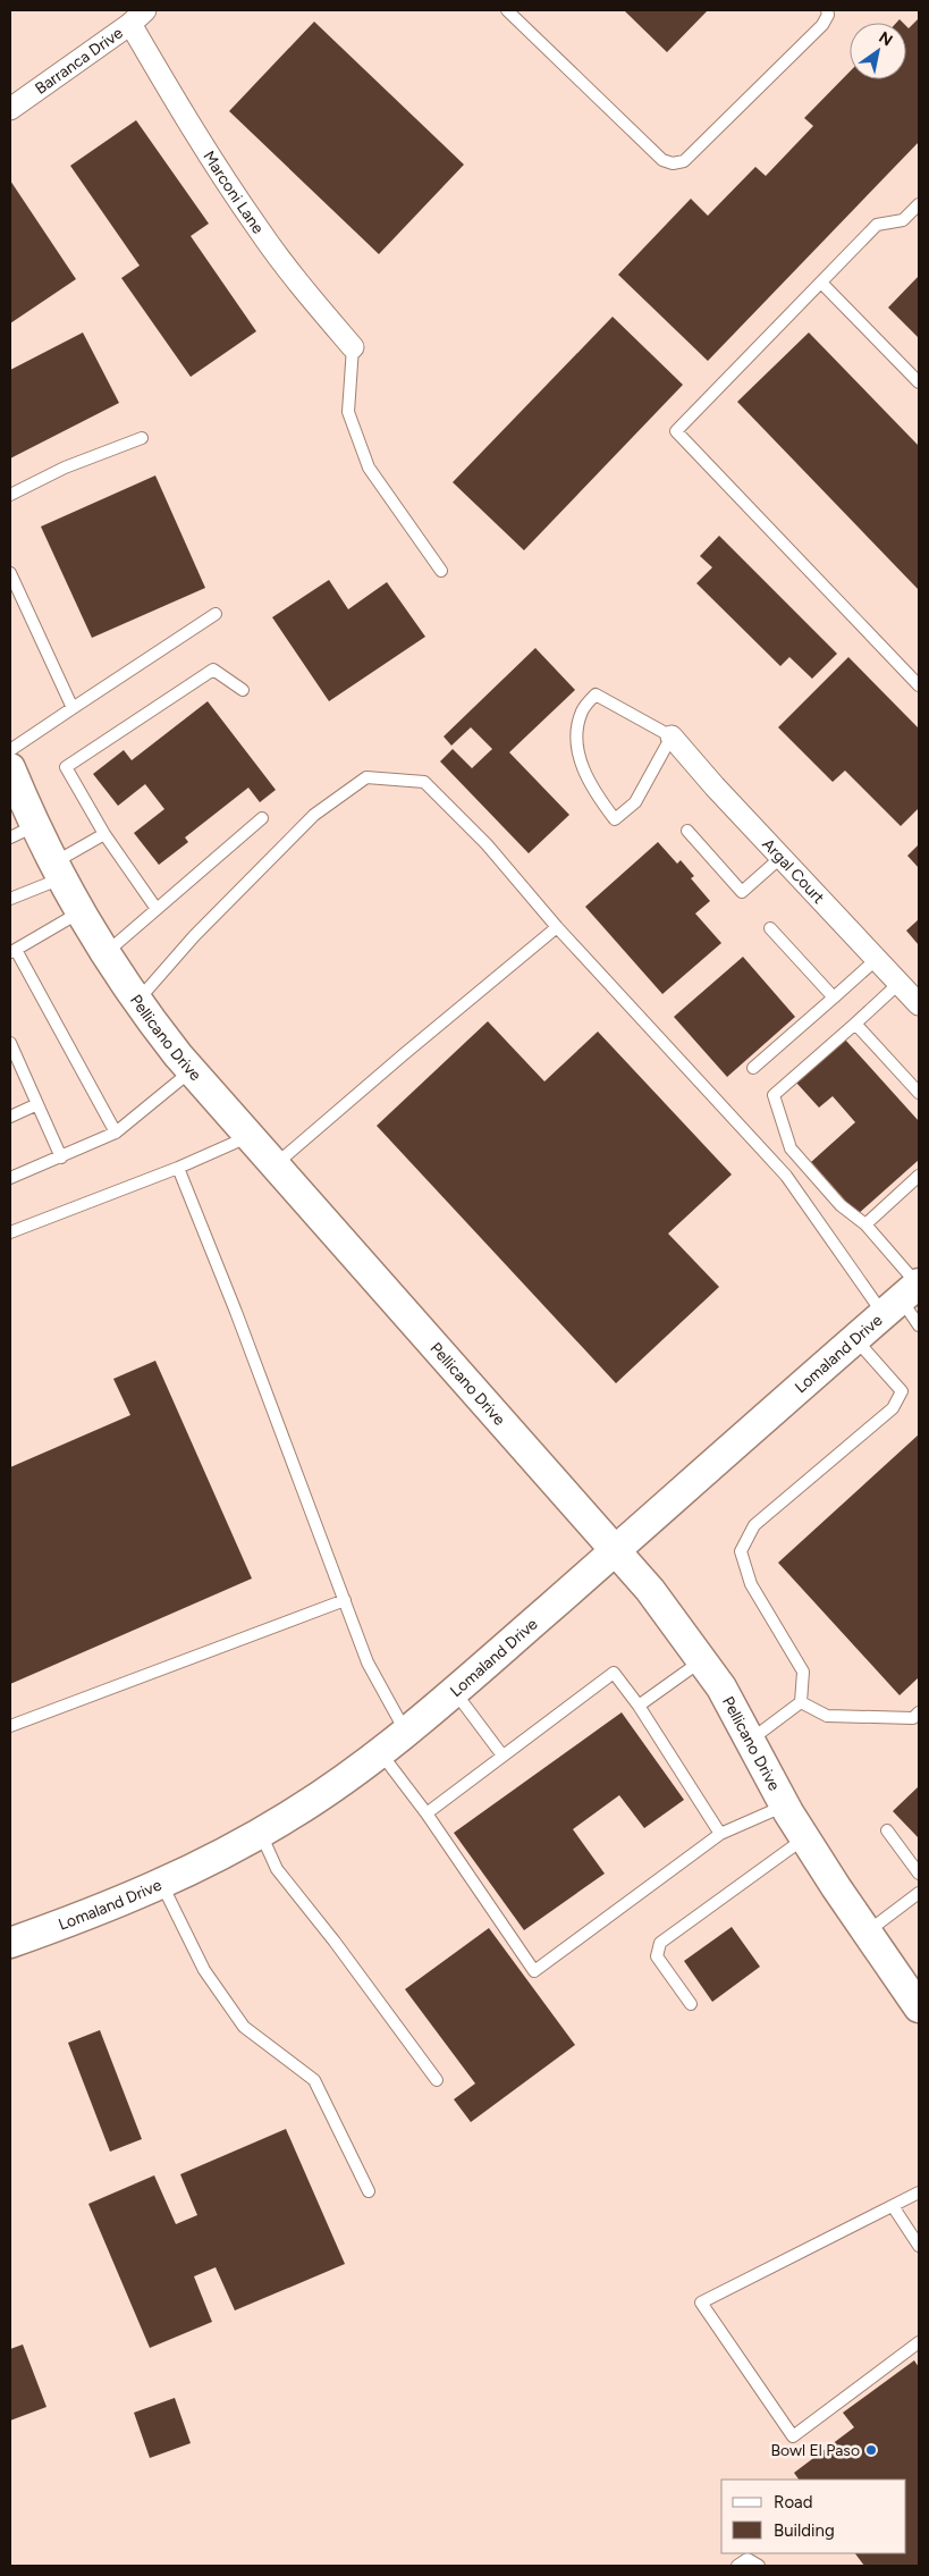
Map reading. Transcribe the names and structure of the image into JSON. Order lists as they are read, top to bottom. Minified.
{"streets":{"street":["Barranca Drive","Marconi Lane","Argal Court","Pellicano Drive","Lomaland Drive"]},"crossings":[["Barranca Drive","Marconi Lane"],["Pellicano Drive","Lomaland Drive"]],"places":["Bowl El Paso"],"legend":["Road","Building"],"north":"top right"}
